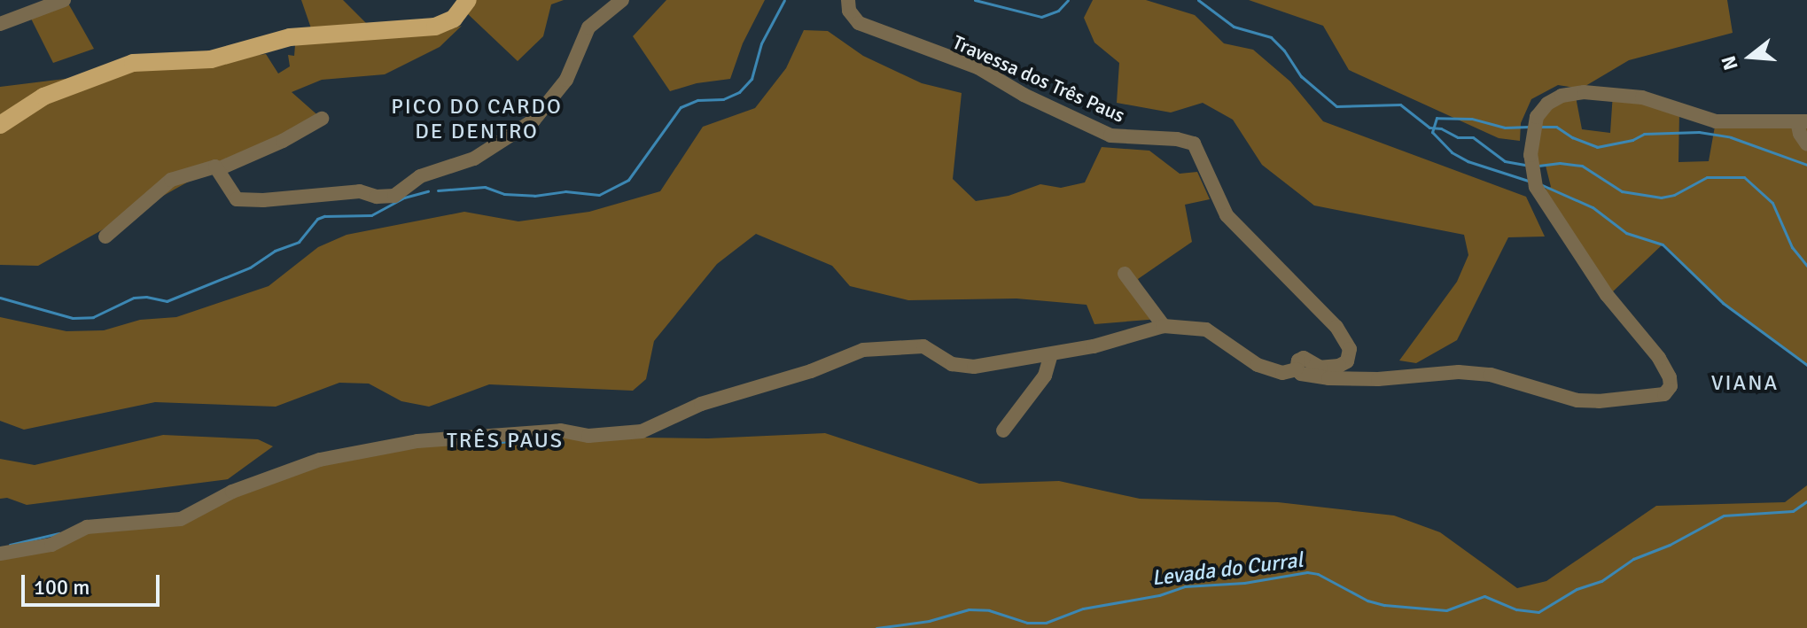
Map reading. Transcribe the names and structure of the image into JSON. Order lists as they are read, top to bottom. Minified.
{"streets":{"street":["Travessa dos Três Paus"]},"districts":["PICO DO CARDO DE DENTRO","VIANA","TRÊS PAUS"],"water":["Levada do Curral"],"scale_bar":"100 m","north":"left"}
